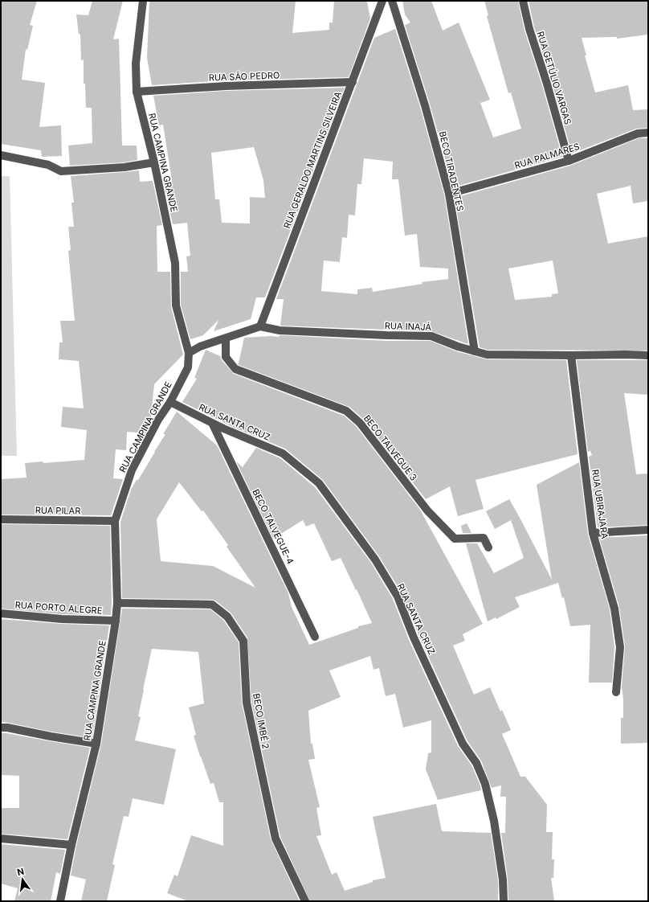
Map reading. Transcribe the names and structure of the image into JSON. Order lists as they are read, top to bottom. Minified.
{"streets":{"street":["RUA SÃO PEDRO","RUA GETÚLIO VARGAS","RUA PALMARES","RUA GERALDO MARTINS SILVEIRA","RUA CAMPINA GRANDE","BECO TIRADENTES","RUA INAJÁ","RUA SANTA CRUZ","BECO TALVEGUE 3","RUA UBIRAJARA","RUA PILAR","BECO TALVEGUE-4","RUA PORTO ALEGRE","BECO IMBÉ 2"]},"crossings":[["RUA SÃO PEDRO","RUA GERALDO MARTINS SILVEIRA"],["RUA SÃO PEDRO","RUA CAMPINA GRANDE"],["RUA GETÚLIO VARGAS","RUA PALMARES"],["RUA PALMARES","BECO TIRADENTES"],["RUA GERALDO MARTINS SILVEIRA","RUA INAJÁ"],["RUA CAMPINA GRANDE","RUA SANTA CRUZ"],["RUA CAMPINA GRANDE","RUA PILAR"],["RUA CAMPINA GRANDE","RUA PORTO ALEGRE"],["RUA CAMPINA GRANDE","BECO IMBÉ 2"],["BECO TIRADENTES","RUA INAJÁ"],["RUA INAJÁ","RUA UBIRAJARA"],["RUA SANTA CRUZ","BECO TALVEGUE-4"]],"north":"top"}
